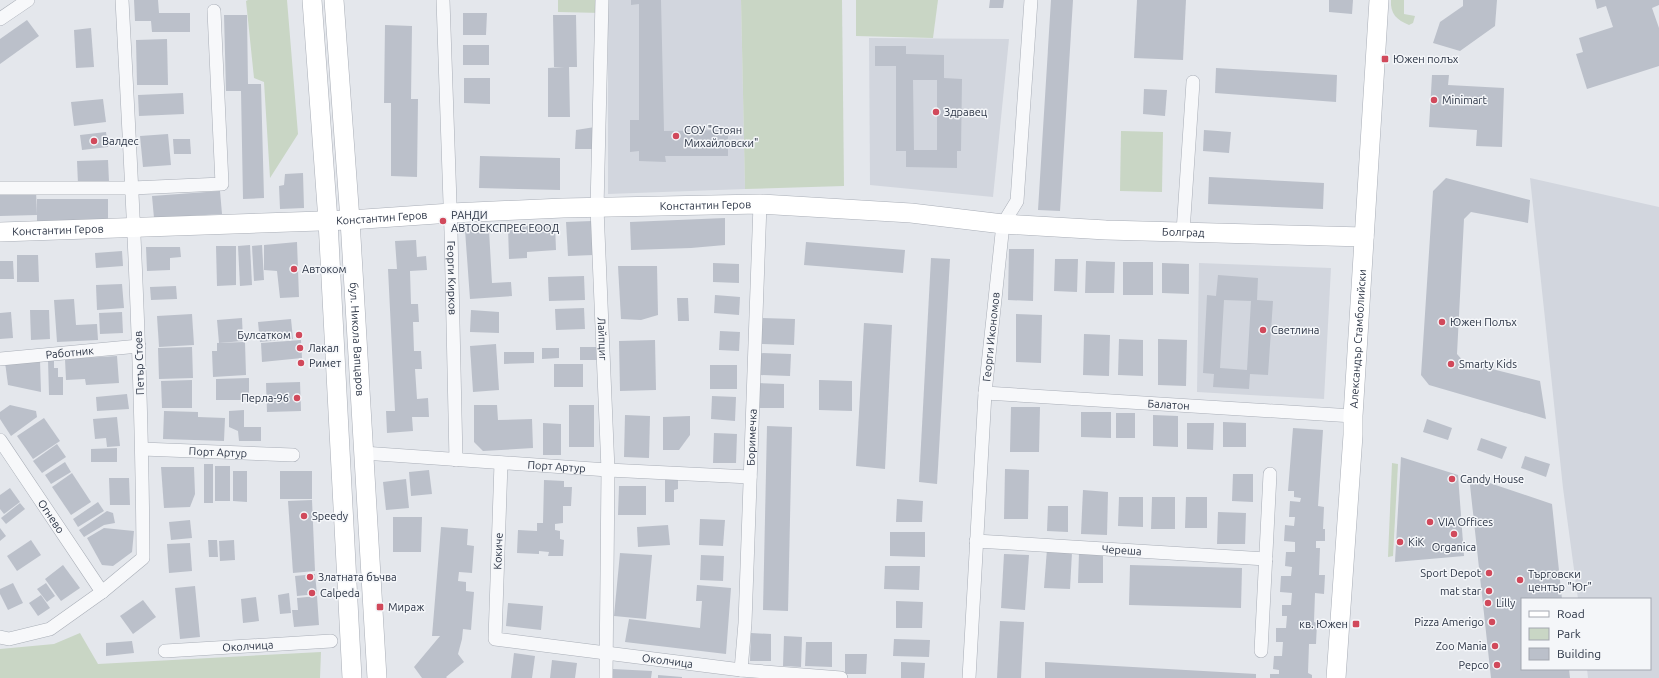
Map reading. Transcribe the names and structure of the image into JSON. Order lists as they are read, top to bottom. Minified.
{"streets":{"street":["Константин Геров","Болград","Георги Кирков","Георги Икономов","бул. Никола Вапцаров","Лайпциг","Александър Стамболийски","Работник","Петър Стоев","Балатон","Боримечка","Порт Артур","Огнево","Череша","Кокиче","Околчица"]},"crossings":[["Константин Геров","Болград"],["Константин Геров","Георги Кирков"],["Константин Геров","Георги Икономов"],["Константин Геров","бул. Никола Вапцаров"],["Константин Геров","Лайпциг"],["Константин Геров","Петър Стоев"],["Константин Геров","Боримечка"],["Болград","Георги Икономов"],["Болград","Александър Стамболийски"],["Георги Кирков","Порт Артур"],["Георги Икономов","Балатон"],["Георги Икономов","Череша"],["бул. Никола Вапцаров","Порт Артур"],["Лайпциг","Порт Артур"],["Лайпциг","Околчица"],["Александър Стамболийски","Балатон"],["Работник","Петър Стоев"],["Петър Стоев","Порт Артур"],["Петър Стоев","Огнево"],["Боримечка","Порт Артур"],["Боримечка","Околчица"],["Порт Артур","Кокиче"],["Кокиче","Околчица"]],"places":{"transit":["Южен полъх","Мираж","кв. Южен"],"other":["Minimart","Здравец","СОУ \"Стоян Михайловски\"","Валдес","РАНДИ АВТОЕКСПРЕС ЕООД","Автоком","Южен Полъх","Светлина","Булсатком","Лакал","Римет","Smarty Kids","Перла-96","Candy House","Speedy","VIA Offices","Organica","KiK","Sport Depot","Златната бъчва","Търговски център \"Юг\"","mat star","Calpeda","Lilly","Pizza Amerigo","Zoo Mania","Pepco"]},"legend":["Road","Park","Building"]}
